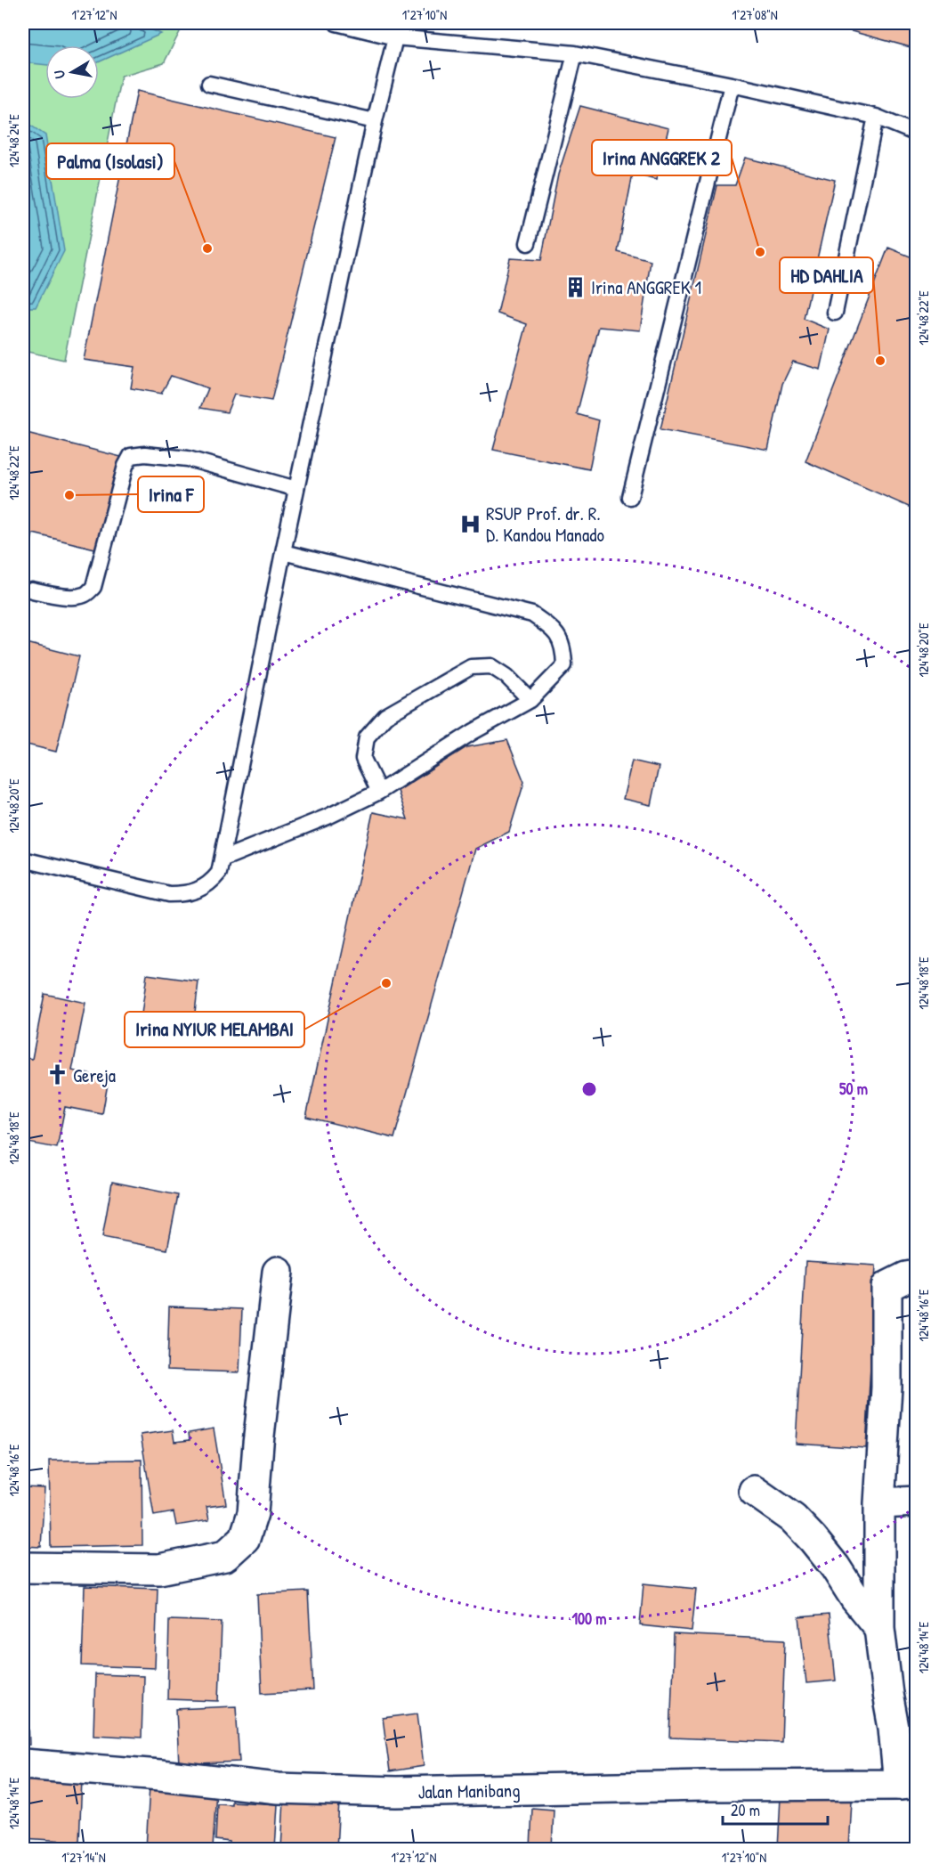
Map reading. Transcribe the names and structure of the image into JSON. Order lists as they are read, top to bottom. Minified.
{"streets":{"street":["Jalan Manibang"]},"places":{"other":["Palma (Isolasi)","Irina ANGGREK 2","HD DAHLIA","Irina F","Irina NYIUR MELAMBAI"],"building":["Irina ANGGREK 1"],"hospital":["RSUP Prof. dr. R. D. Kandou Manado"],"church":["Gereja"]},"scale_bar":"20 m","north":"left","coordinates":["1°27'12\"N","1°27'10\"N","1°27'08\"N","124°48'24\"E","124°48'22\"E","124°48'20\"E","124°48'18\"E","124°48'16\"E","124°48'14\"E","1°27'14\"N"],"rings":["50 m","100 m"]}
